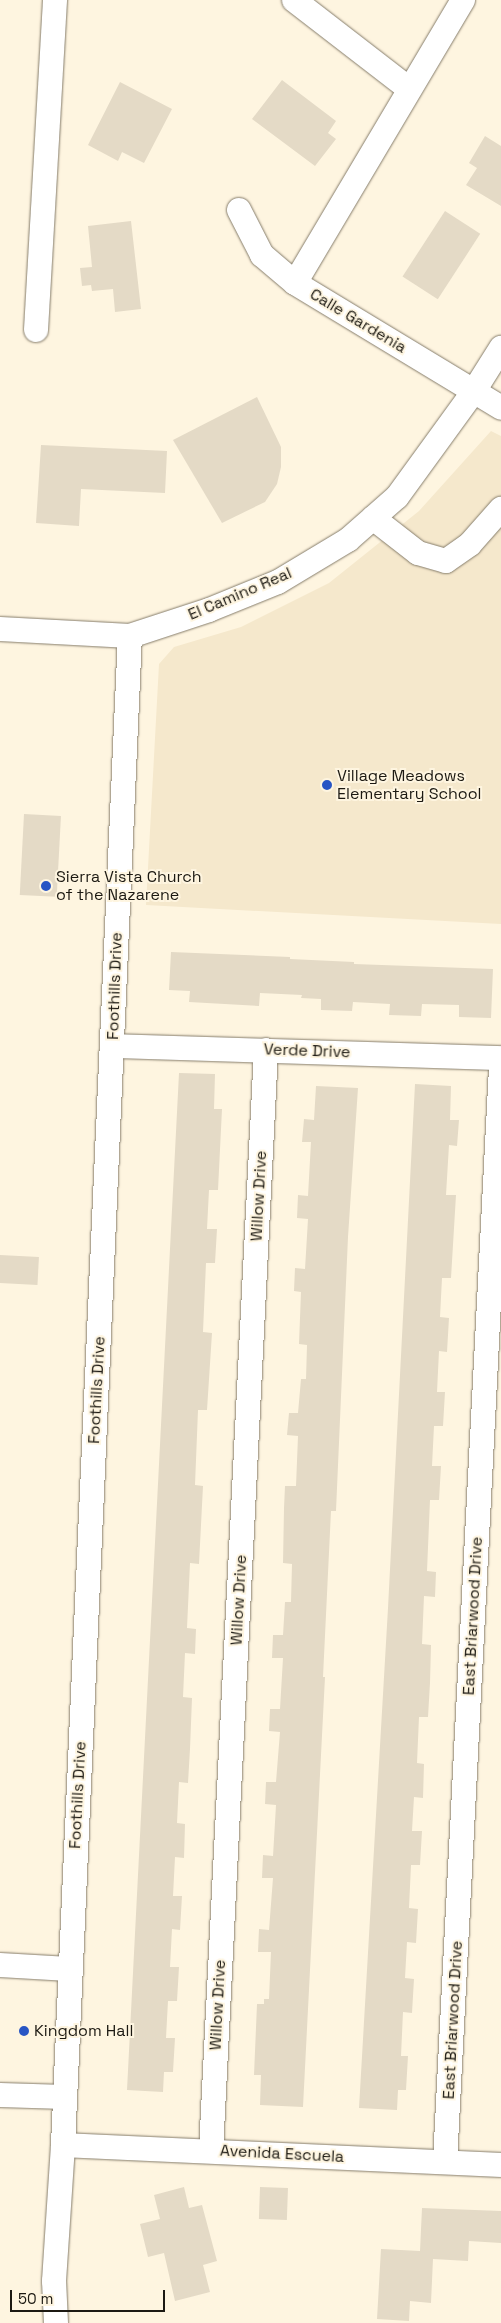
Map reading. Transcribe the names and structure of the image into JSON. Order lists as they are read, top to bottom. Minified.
{"streets":{"street":["Calle Gardenia","El Camino Real","Foothills Drive","Verde Drive","Willow Drive","East Briarwood Drive","Avenida Escuela"]},"crossings":[["Calle Gardenia","El Camino Real"],["El Camino Real","Foothills Drive"],["Foothills Drive","Verde Drive"],["Foothills Drive","Avenida Escuela"],["Verde Drive","Willow Drive"],["Willow Drive","Avenida Escuela"],["East Briarwood Drive","Avenida Escuela"]],"places":["Village Meadows Elementary School","Sierra Vista Church of the Nazarene","Kingdom Hall"],"scale_bar":"50 m"}
